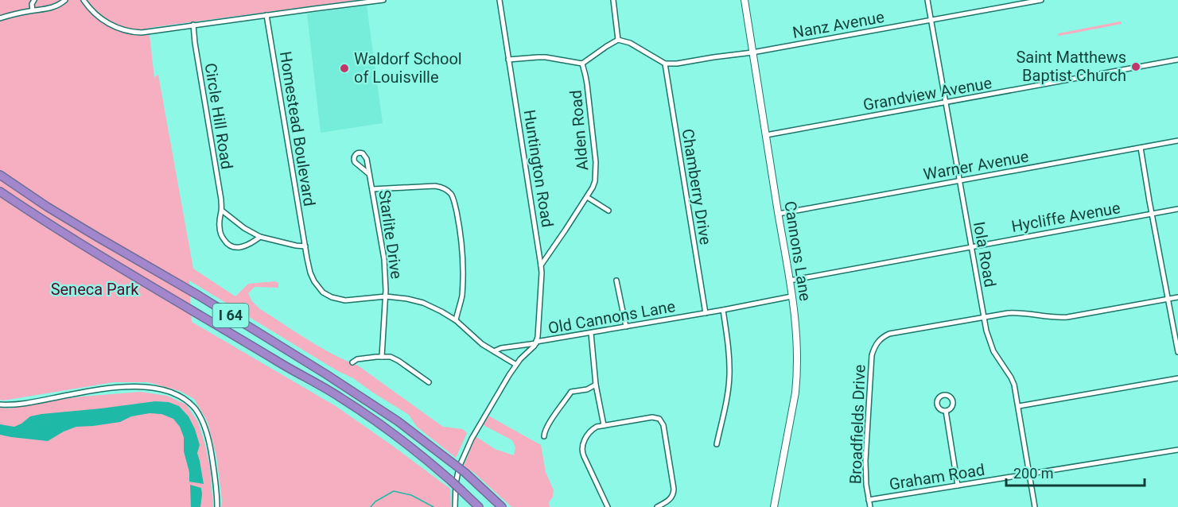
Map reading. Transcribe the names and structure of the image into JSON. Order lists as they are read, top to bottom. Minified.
{"streets":{"highway":["I 64"],"main road":["Cannons Lane"],"street":["Nanz Avenue","Grandview Avenue","Circle Hill Road","Homestead Boulevard","Alden Road","Warner Avenue","Huntington Road","Chamberry Drive","Hycliffe Avenue","Starlite Drive","Iola Road","Old Cannons Lane","Broadfields Drive","Graham Road"]},"crossings":[["Nanz Avenue","Chamberry Drive"],["Nanz Avenue","Cannons Lane"],["Nanz Avenue","Iola Road"],["Grandview Avenue","Cannons Lane"],["Grandview Avenue","Iola Road"],["Alden Road","Huntington Road"],["Warner Avenue","Cannons Lane"],["Warner Avenue","Iola Road"],["Huntington Road","Old Cannons Lane"],["Chamberry Drive","Old Cannons Lane"],["Hycliffe Avenue","Cannons Lane"],["Hycliffe Avenue","Iola Road"],["Cannons Lane","Old Cannons Lane"],["Iola Road","Broadfields Drive"],["Iola Road","Graham Road"],["Broadfields Drive","Graham Road"]],"parks":["Seneca Park"],"places":["Saint Matthews Baptist Church","Waldorf School of Louisville"],"scale_bar":"200 m"}
